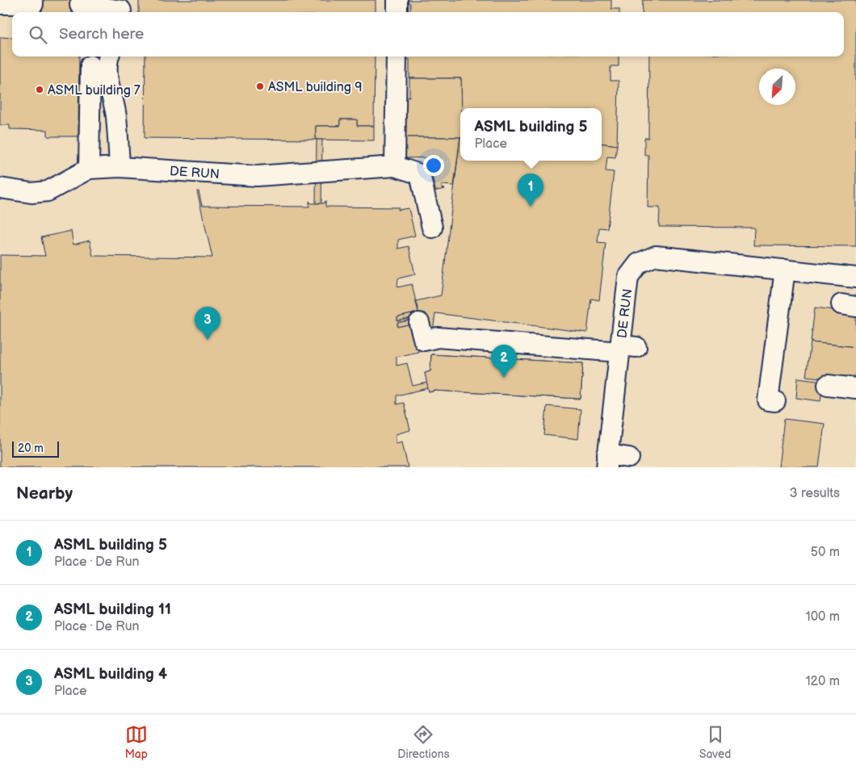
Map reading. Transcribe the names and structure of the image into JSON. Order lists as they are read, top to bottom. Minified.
{"streets":{"street":["DE RUN"]},"places":["ASML building 9","ASML building 7"],"scale_bar":"20 m","north":"bottom left","page":{"search":"Search here","popup":["ASML building 5","Place"],"pins":["1","3","2"],"scale":"20 m","heading":["Nearby","3 results"],"list":[{"mark":"1","name":"ASML building 5","note":"Place · De Run","value":"50 m"},{"mark":"2","name":"ASML building 11","note":"Place · De Run","value":"100 m"},{"mark":"3","name":"ASML building 4","note":"Place","value":"120 m"}],"nav":["Map","Directions","Saved"]}}
